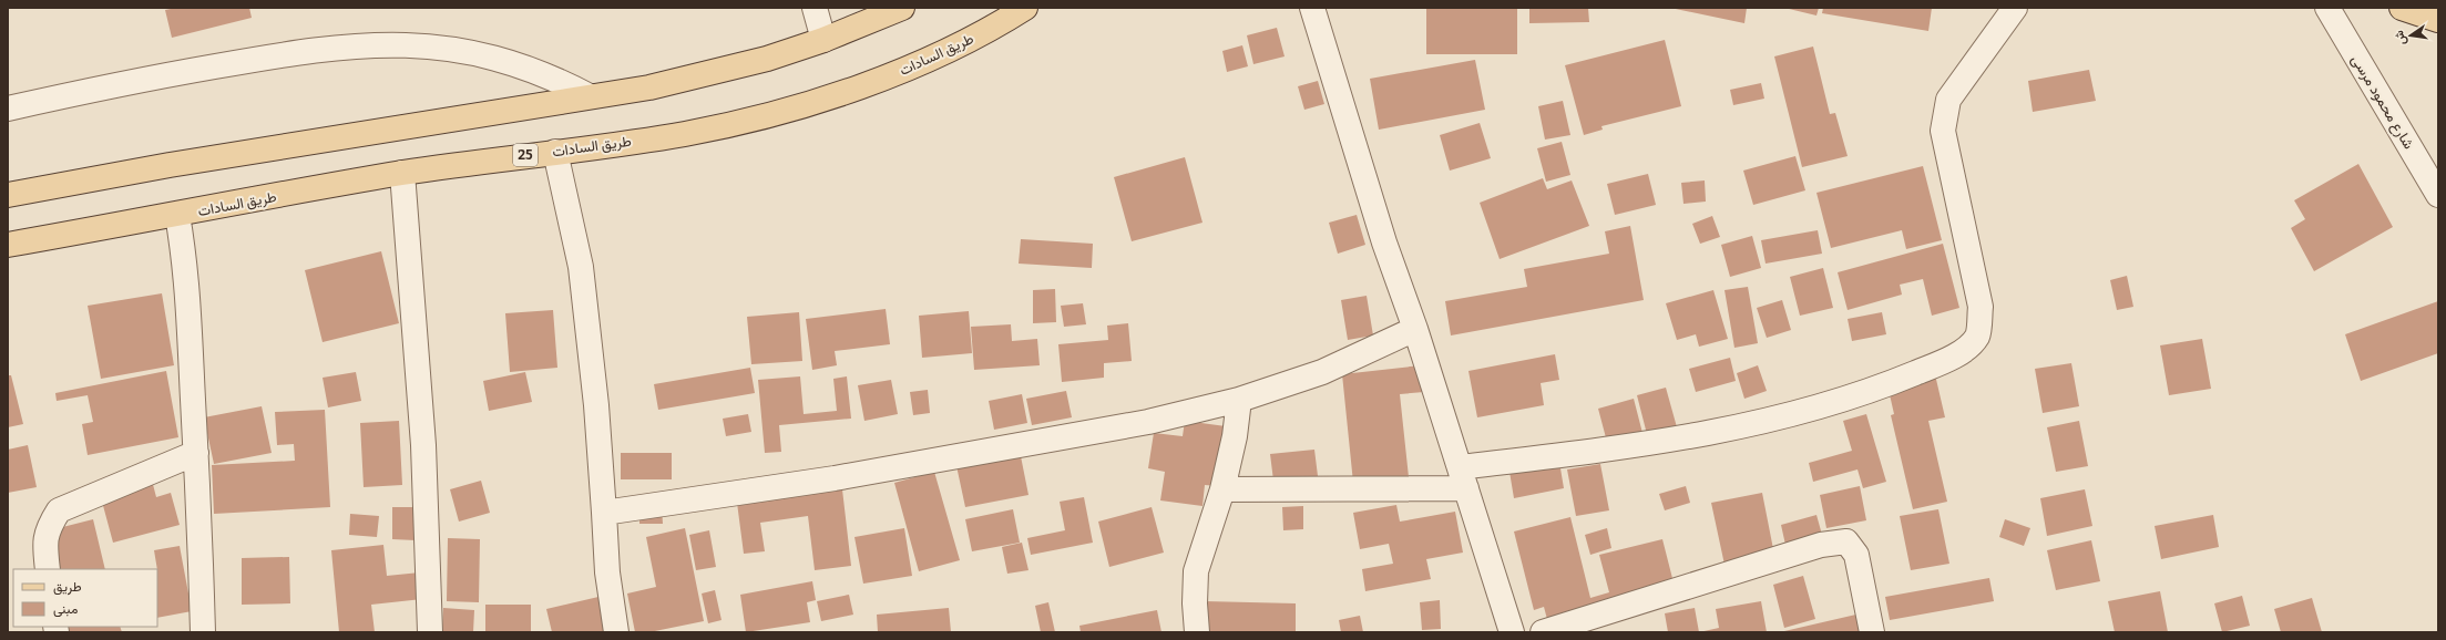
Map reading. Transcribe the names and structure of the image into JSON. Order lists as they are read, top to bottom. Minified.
{"streets":{"main road":["طريق السادات","25"],"street":["شارع محمود مرسى"]},"legend":["طريق","مبنى"],"north":"left"}
